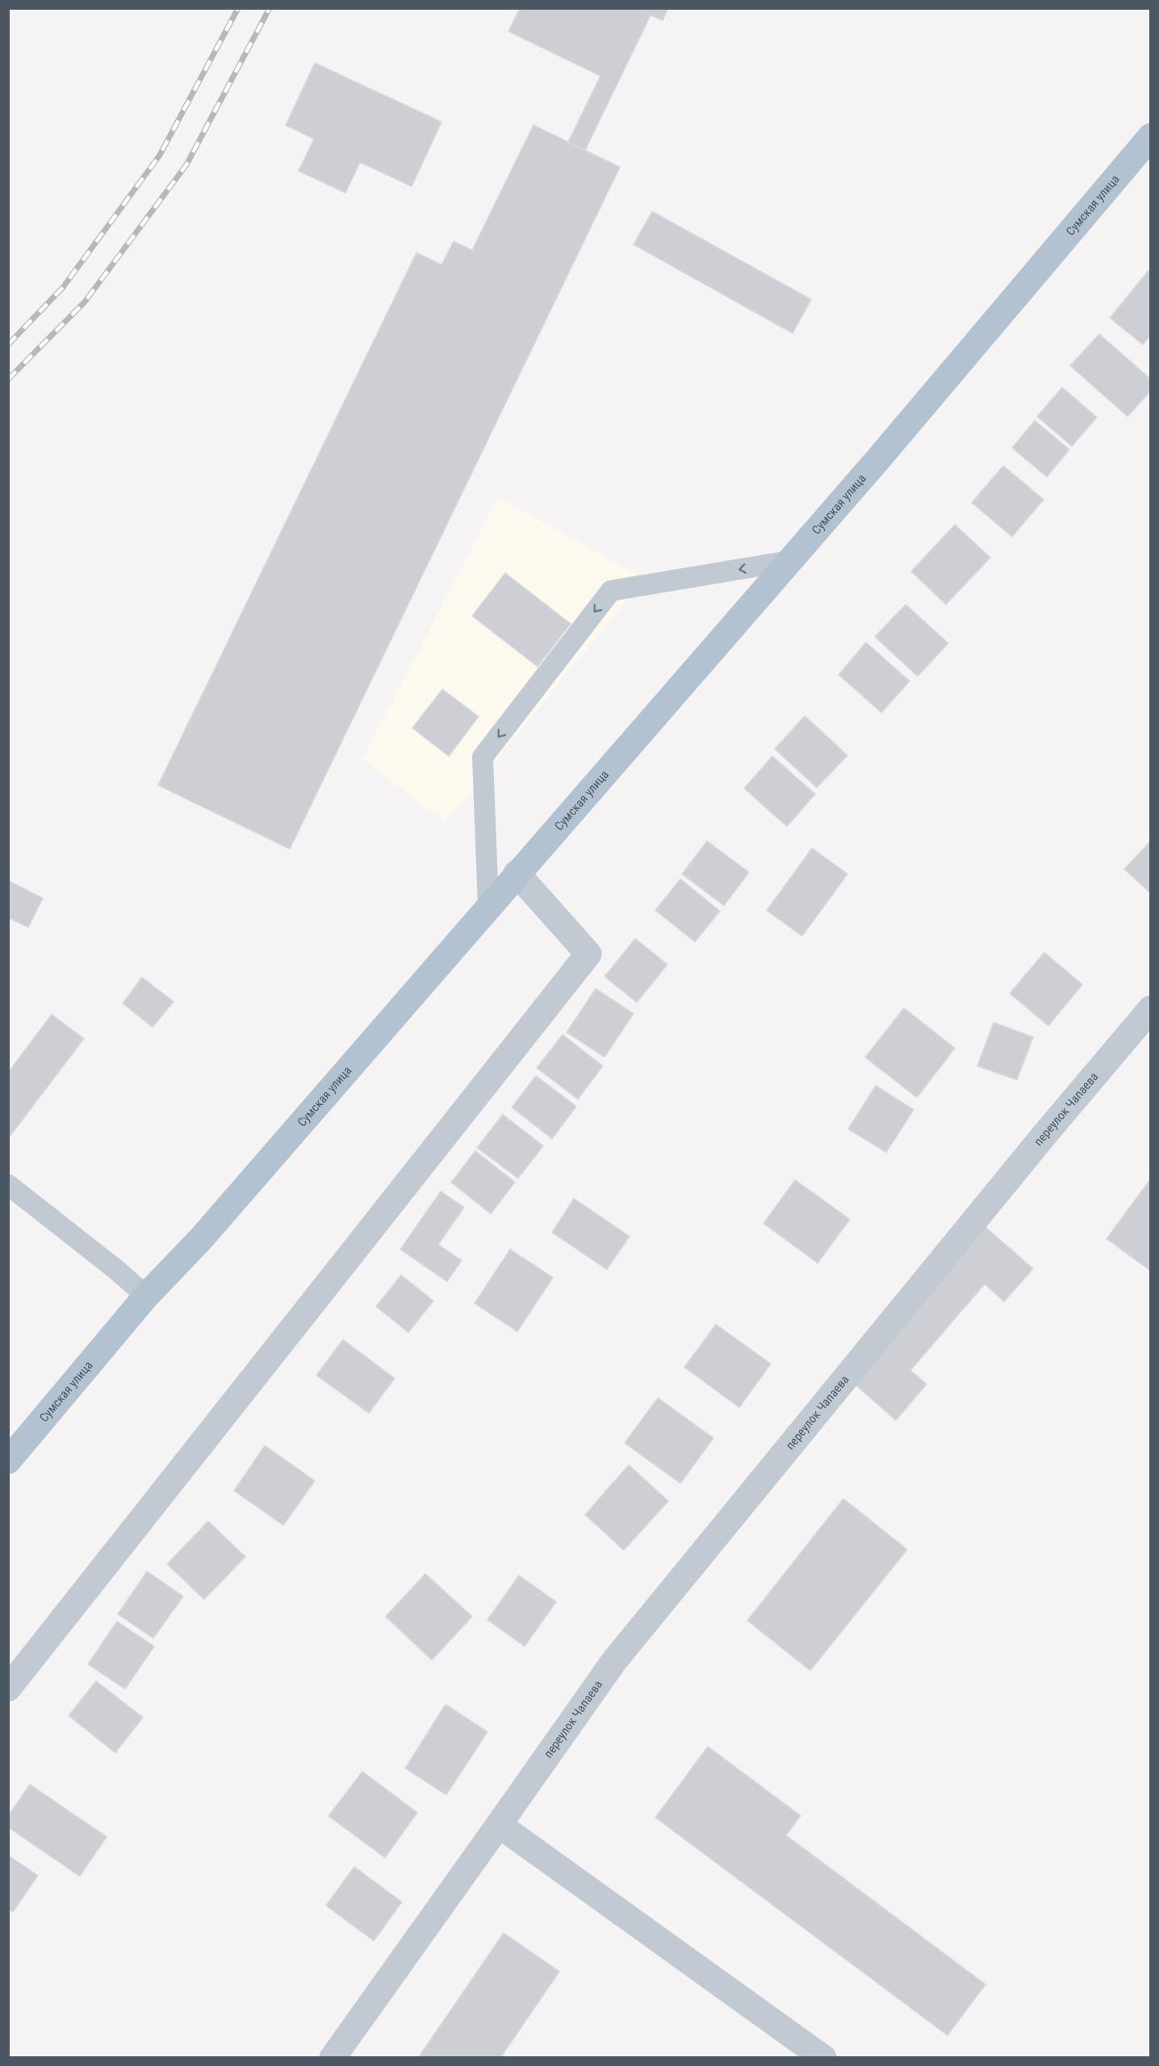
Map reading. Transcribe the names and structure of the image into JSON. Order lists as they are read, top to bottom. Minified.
{"streets":{"main road":["Сумская улица"],"street":["переулок Чапаева"]}}
